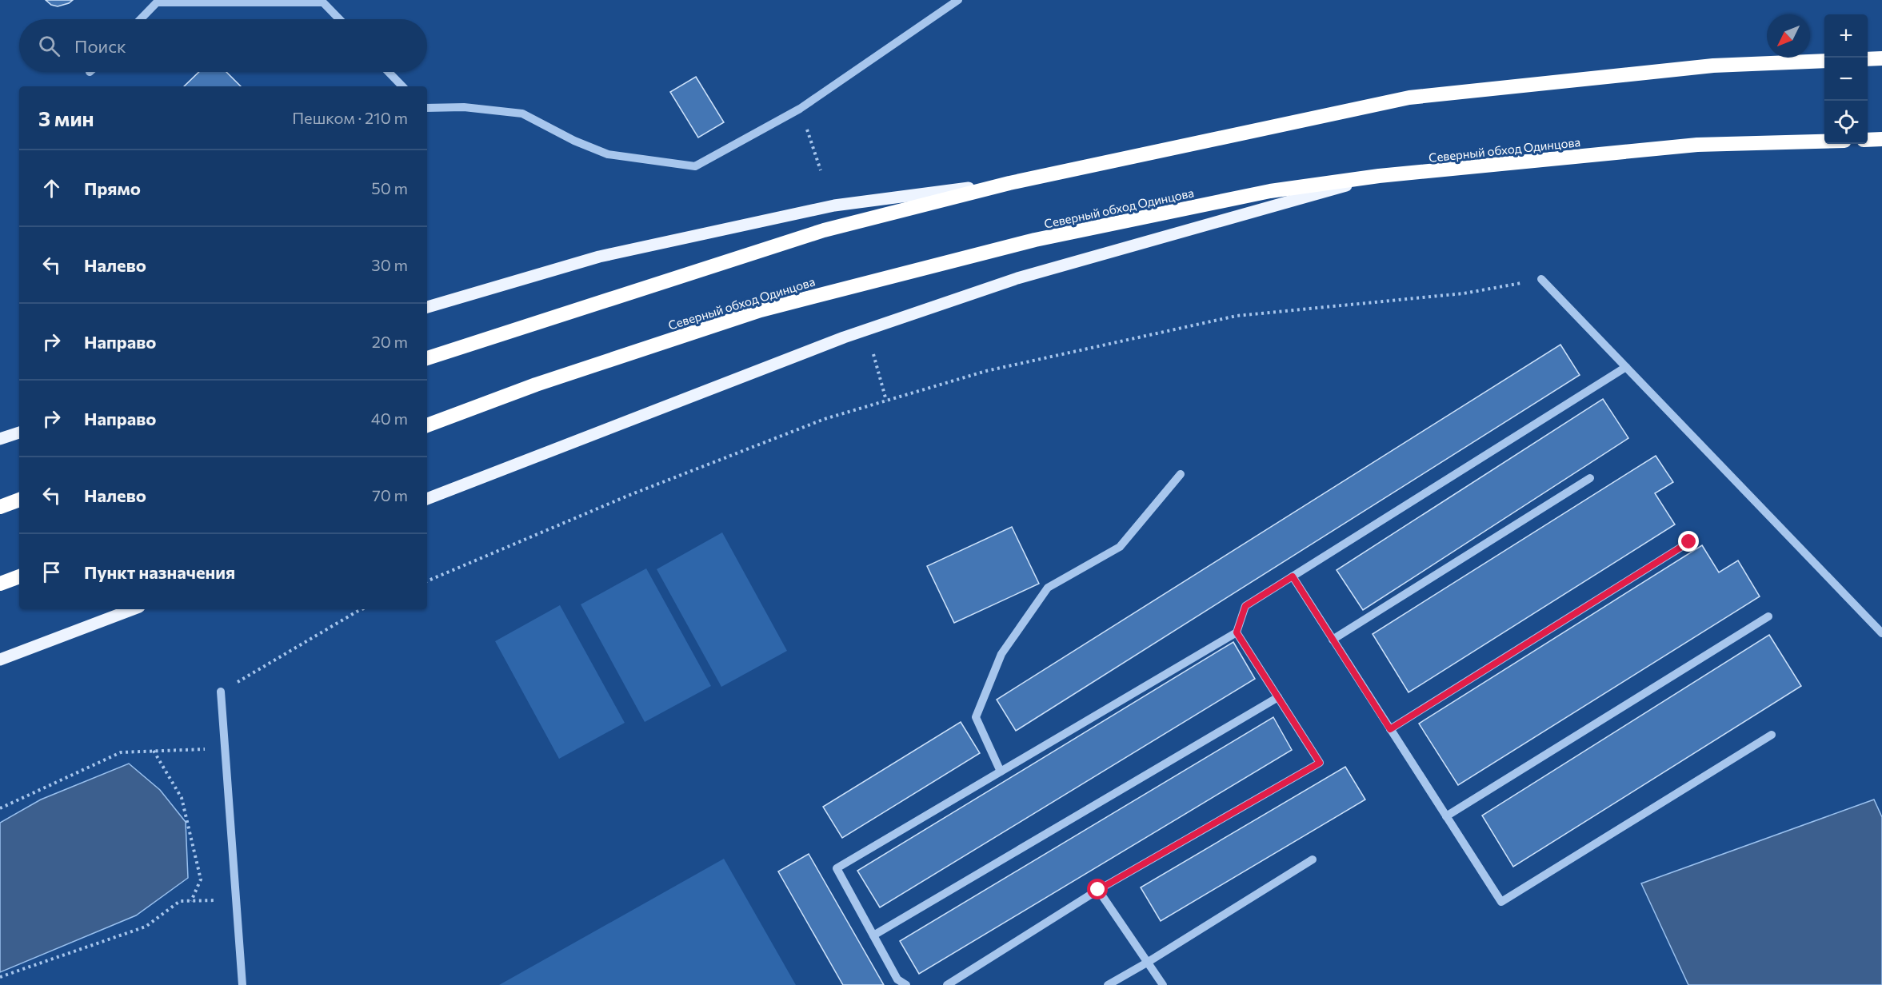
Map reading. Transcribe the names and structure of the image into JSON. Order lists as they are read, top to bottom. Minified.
{"streets":{"highway":["Северный обход Одинцова"]},"north":"bottom left","page":{"map_buttons":["+","−"],"search":"Поиск","heading":["3 мин","Пешком · 210 m"],"list":[["Прямо","50 m"],["Налево","30 m"],["Направо","20 m"],["Направо","40 m"],["Налево","70 m"],"Пункт назначения"]}}
